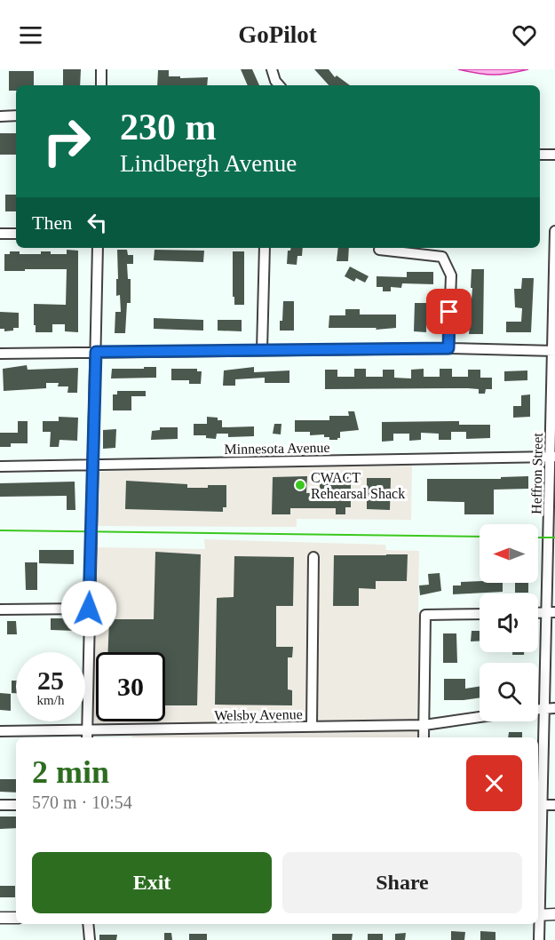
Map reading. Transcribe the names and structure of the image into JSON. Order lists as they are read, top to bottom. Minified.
{"streets":{"street":["Minnesota Avenue","Heffron Street","Welsby Avenue"]},"crossings":[["Minnesota Avenue","Heffron Street"]],"places":["CWACT Rehearsal Shack"],"north":"left","page":{"header":"GoPilot","turn":["230 m","Lindbergh Avenue"],"then":"Then","speed":"25 km/h","limit":"30","heading":["2 min","570 m · 10:54"],"buttons":["Exit","Share"]}}
